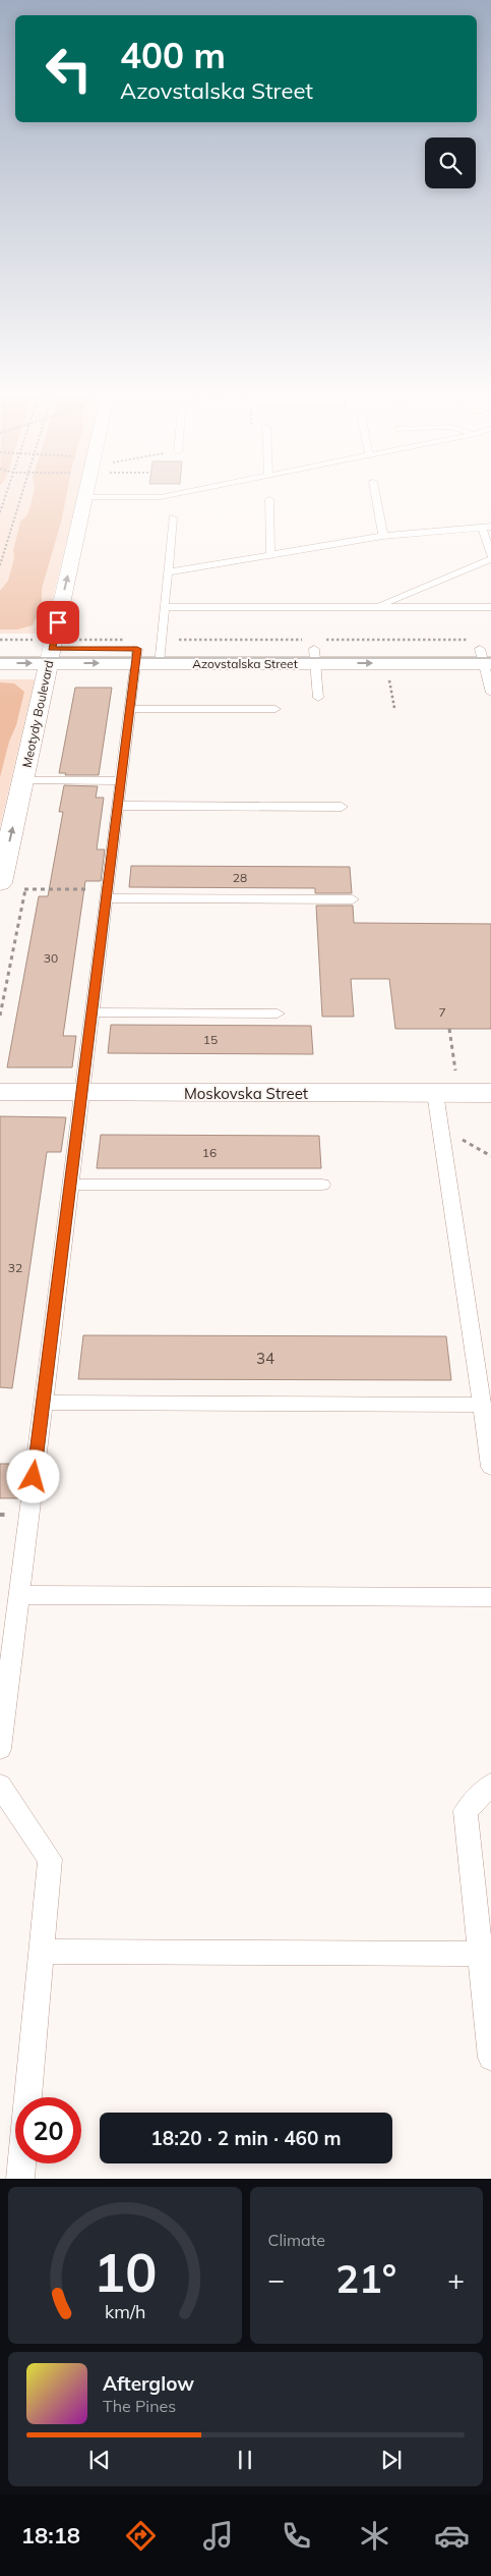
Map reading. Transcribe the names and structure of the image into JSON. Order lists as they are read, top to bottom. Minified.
{"streets":{"street":["Azovstalska Street","Meotydy Boulevard","Moskovska Street"]},"crossings":[["Azovstalska Street","Meotydy Boulevard"]],"one_way":["Meotydy Boulevard"],"house_numbers":["28","30","7","15","16","32","34"],"page":{"turn":["400 m","Azovstalska Street"],"limit":"20","trip":"18:20 · 2 min · 460 m","tile":"Climate","heat":["−","21°","+"],"song":["Afterglow","The Pines"],"tabs":"18:18","gauge":["10","km/h"]}}
